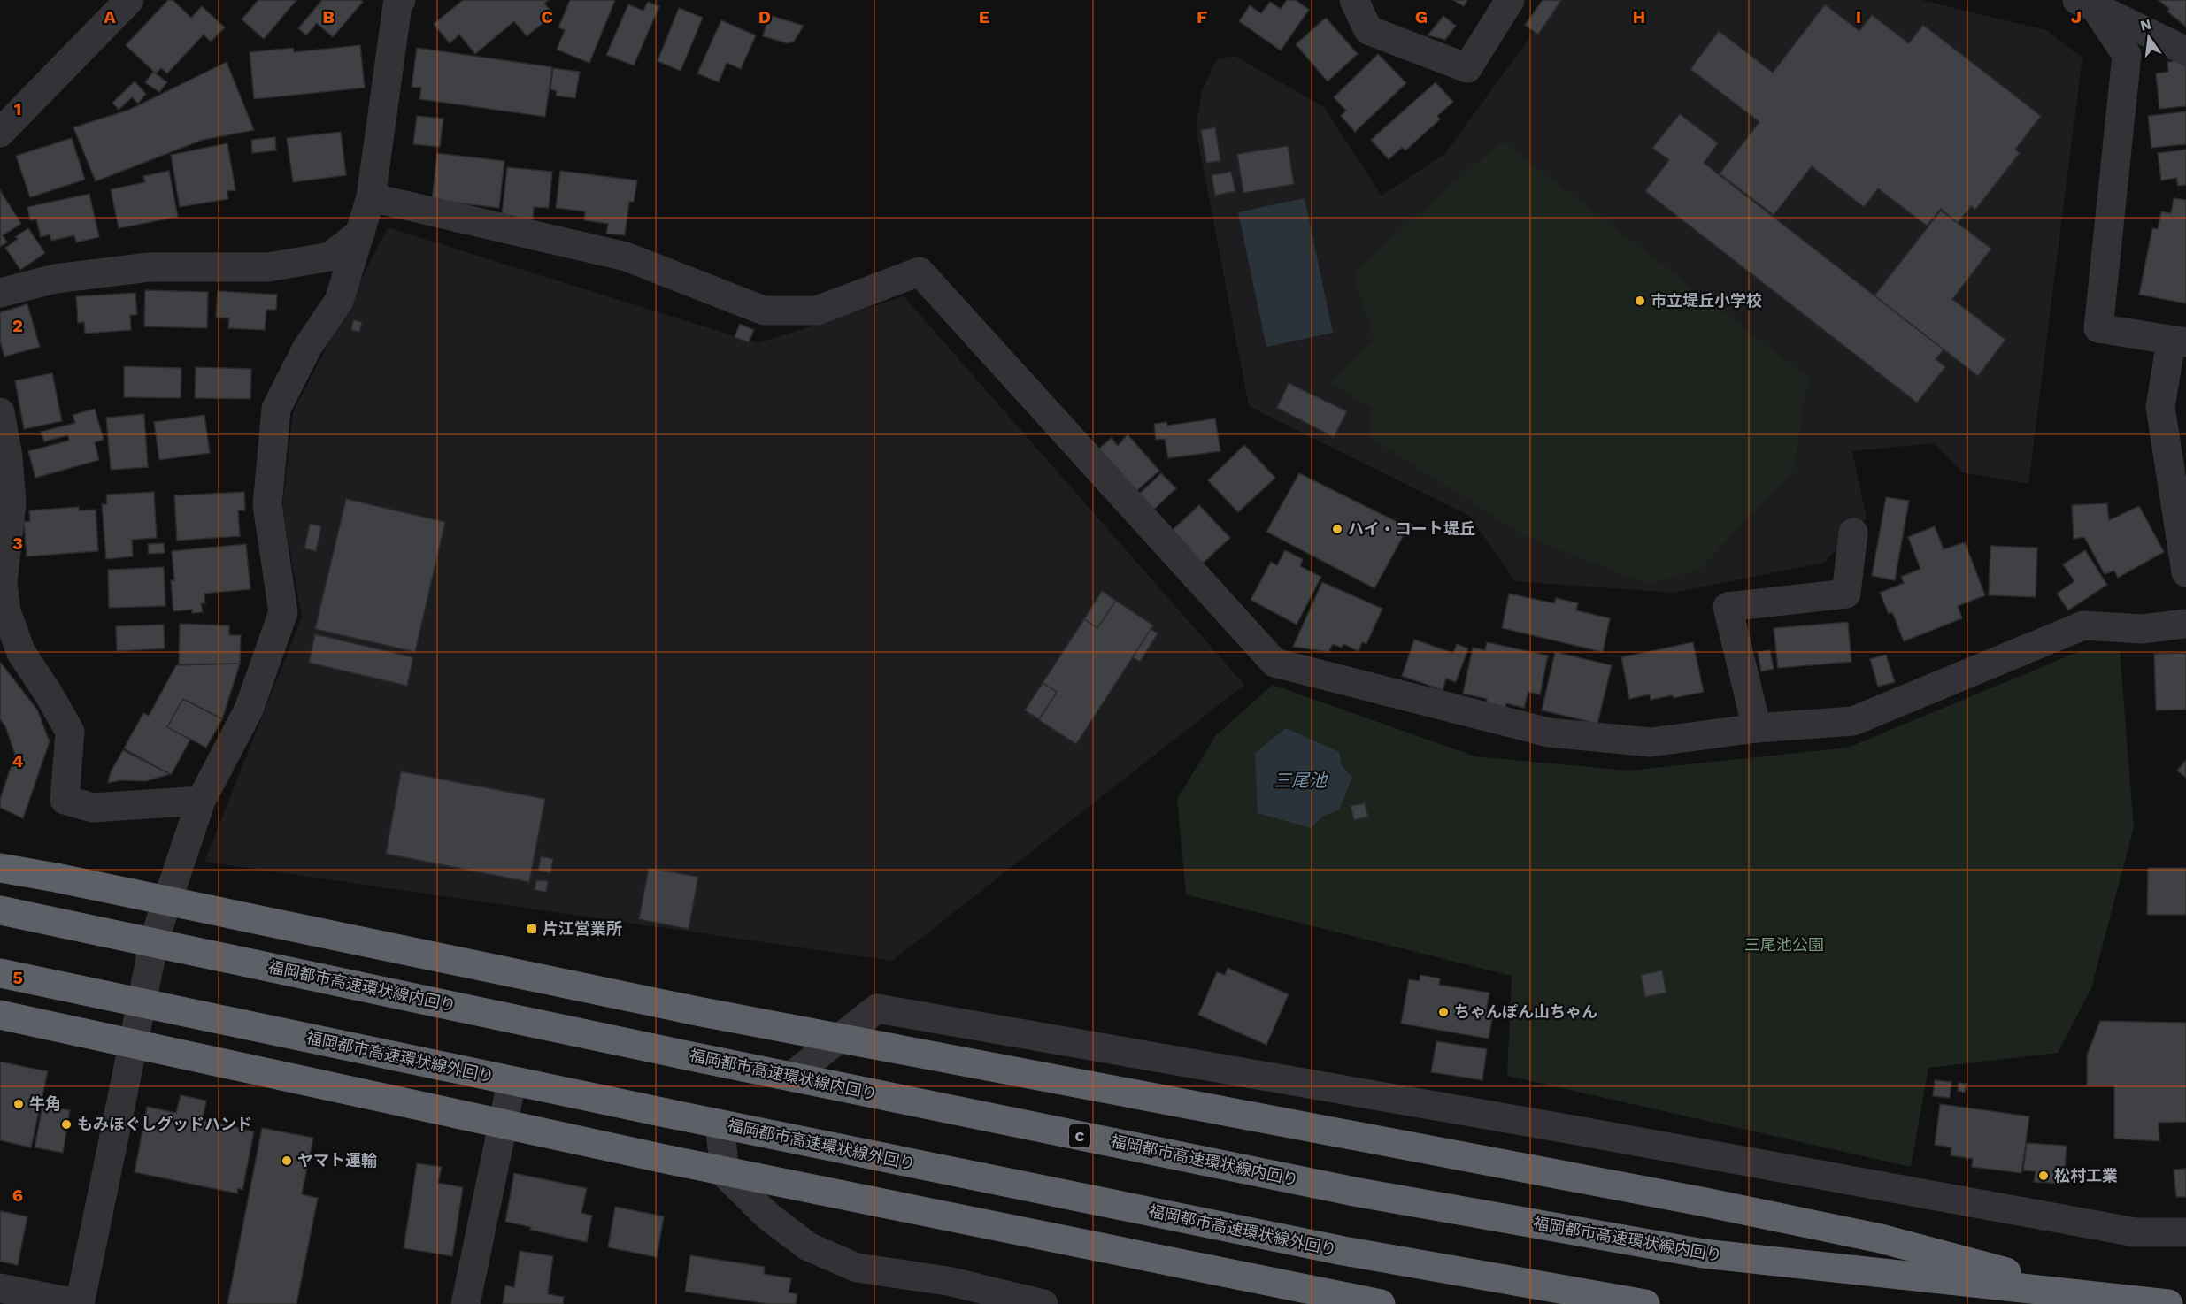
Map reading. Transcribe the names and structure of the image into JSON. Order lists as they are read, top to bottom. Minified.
{"streets":{"highway":["福岡都市高速環状線内回り","福岡都市高速環状線外回り","C"]},"water":["三尾池"],"parks":["三尾池公園"],"places":{"other":["市立堤丘小学校","ハイ・コート堤丘","ちゃんぽん山ちゃん","牛角","もみほぐしグッドハンド","ヤマト運輸","松村工業"],"transit":["片江営業所"]},"north":"top","grid":{"columns":["A","B","C","D","E","F","G","H","I","J"],"rows":["1","2","3","4","5","6"]}}
